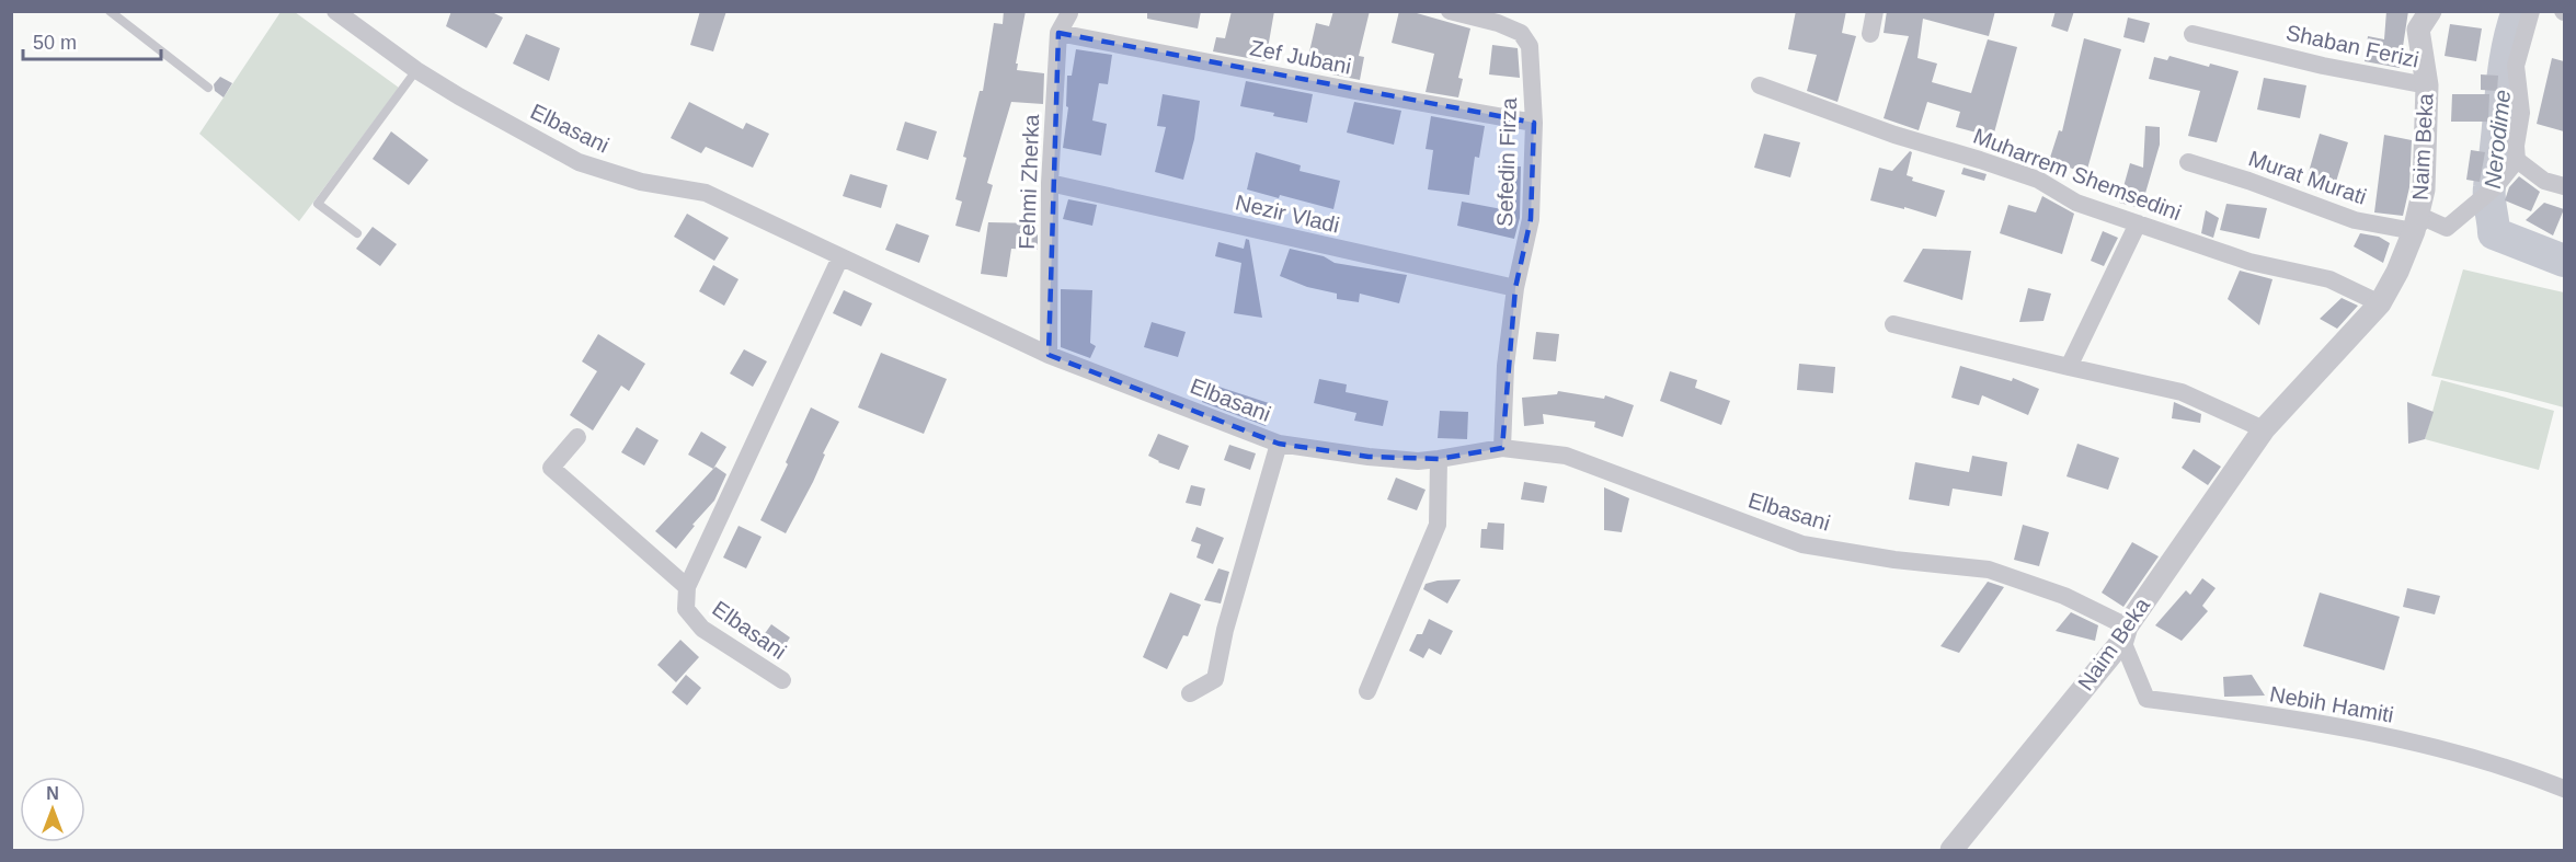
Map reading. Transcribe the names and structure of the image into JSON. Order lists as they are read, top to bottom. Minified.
{"streets":{"street":["Shaban Ferizi","Zef Jubani","Elbasani","Naim Beka","Sefedin Firza","Muharrem Shemsedini","Murat Murati","Fehmi Zherka","Nezir Vladi","Nebih Hamiti"]},"crossings":[["Shaban Ferizi","Naim Beka"],["Zef Jubani","Sefedin Firza"],["Zef Jubani","Fehmi Zherka"],["Elbasani","Naim Beka"],["Elbasani","Sefedin Firza"],["Elbasani","Fehmi Zherka"],["Elbasani","Nebih Hamiti"],["Naim Beka","Muharrem Shemsedini"],["Naim Beka","Murat Murati"],["Naim Beka","Nebih Hamiti"],["Sefedin Firza","Nezir Vladi"],["Fehmi Zherka","Nezir Vladi"]],"water":["Nerodime"],"scale_bar":"50 m","north":"top"}
